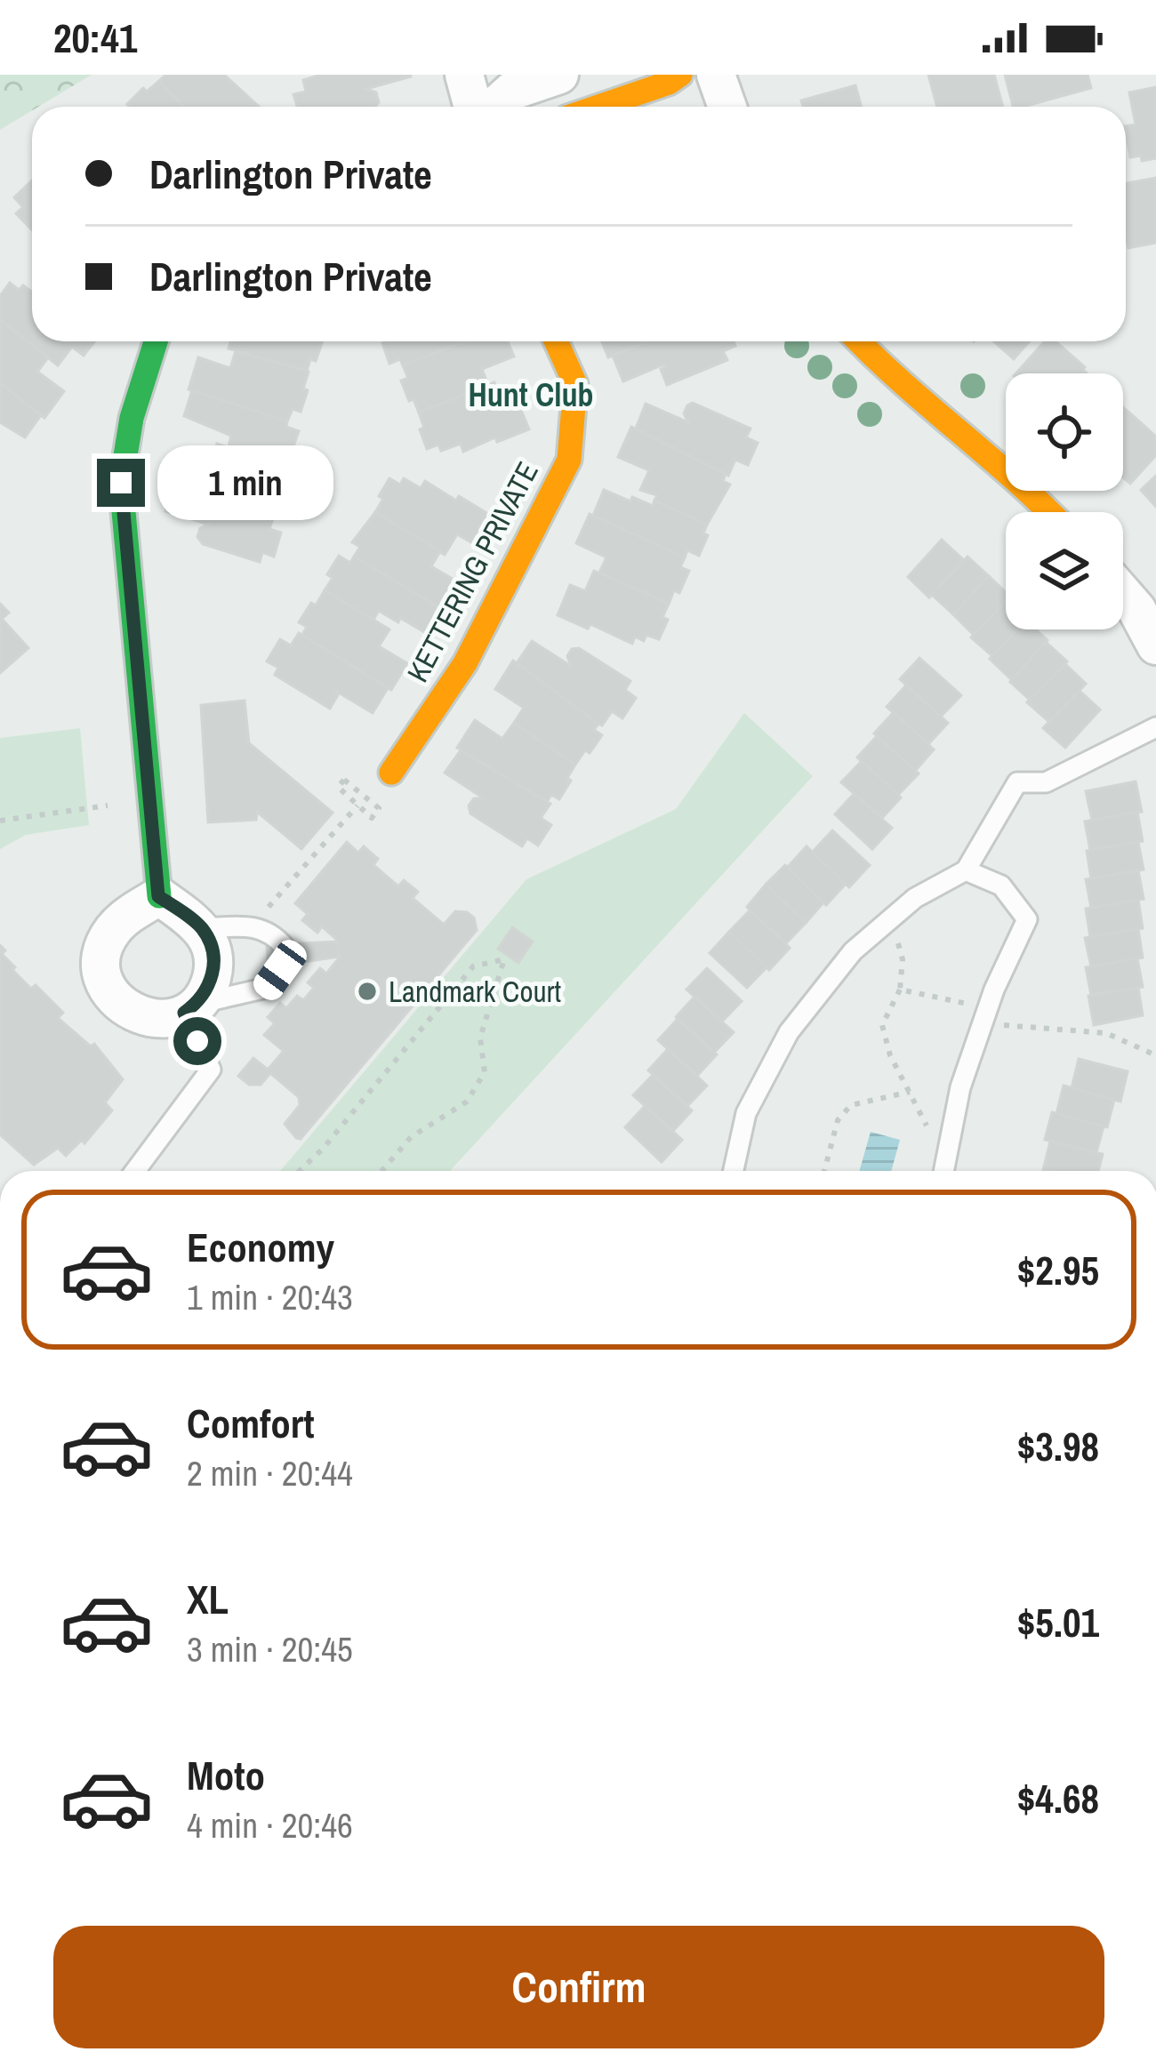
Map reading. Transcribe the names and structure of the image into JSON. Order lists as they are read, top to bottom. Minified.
{"streets":{"street":["KETTERING PRIVATE"]},"districts":["Hunt Club"],"places":["Landmark Court"],"page":{"status":"20:41","banner":["Darlington Private","Darlington Private"],"bubble":"1 min","list":[{"name":"Economy","note":"1 min · 20:43","value":"$2.95"},{"name":"Comfort","note":"2 min · 20:44","value":"$3.98"},{"name":"XL","note":"3 min · 20:45","value":"$5.01"},{"name":"Moto","note":"4 min · 20:46","value":"$4.68"}],"buttons":"Confirm"}}
